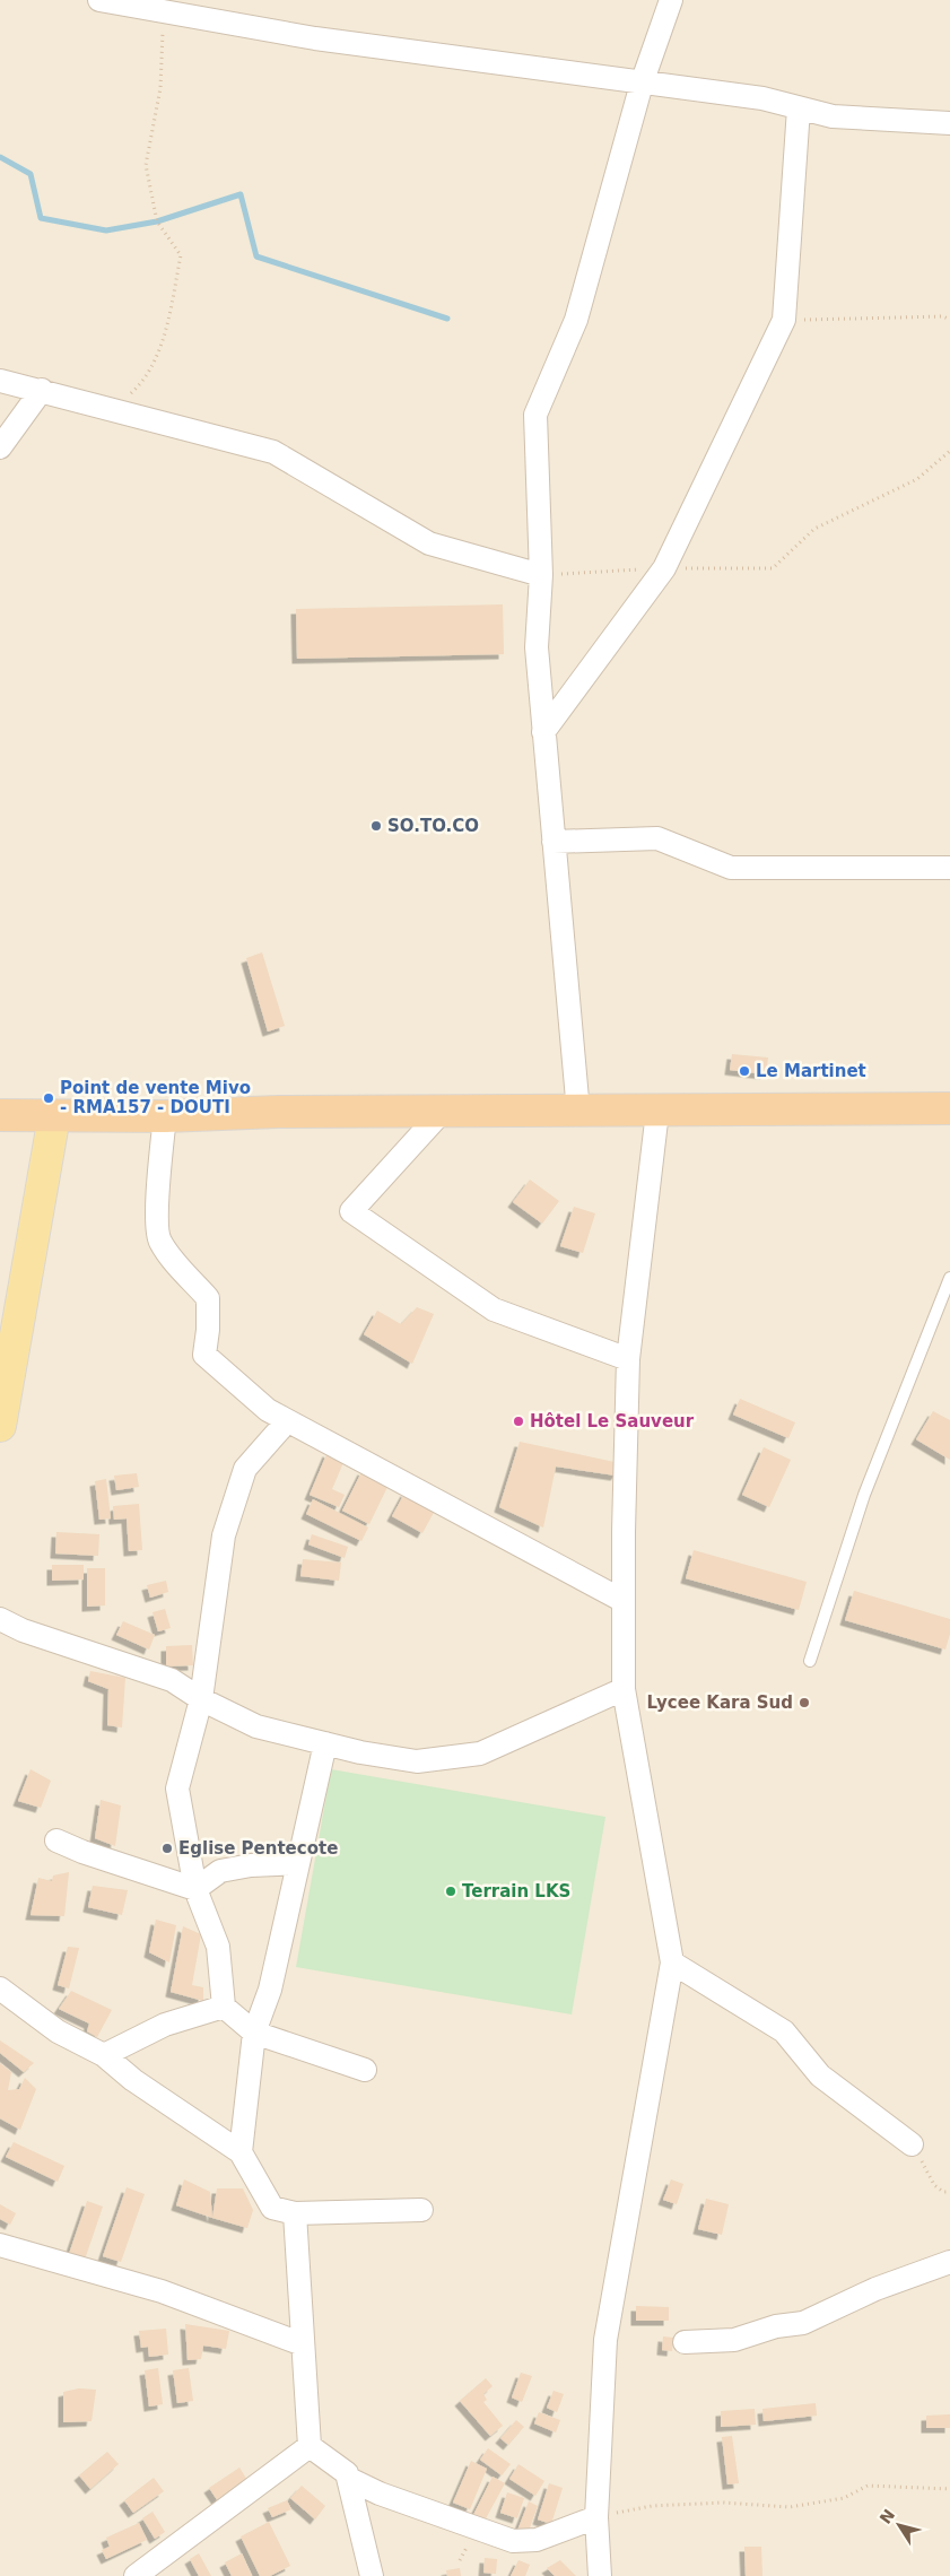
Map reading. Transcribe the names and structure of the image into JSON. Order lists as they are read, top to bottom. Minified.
{"places":["SO.TO.CO","Le Martinet","Point de vente Mivo - RMA157 - DOUTI","Hôtel Le Sauveur","Lycee Kara Sud","Eglise Pentecote","Terrain LKS"],"north":"top left"}
